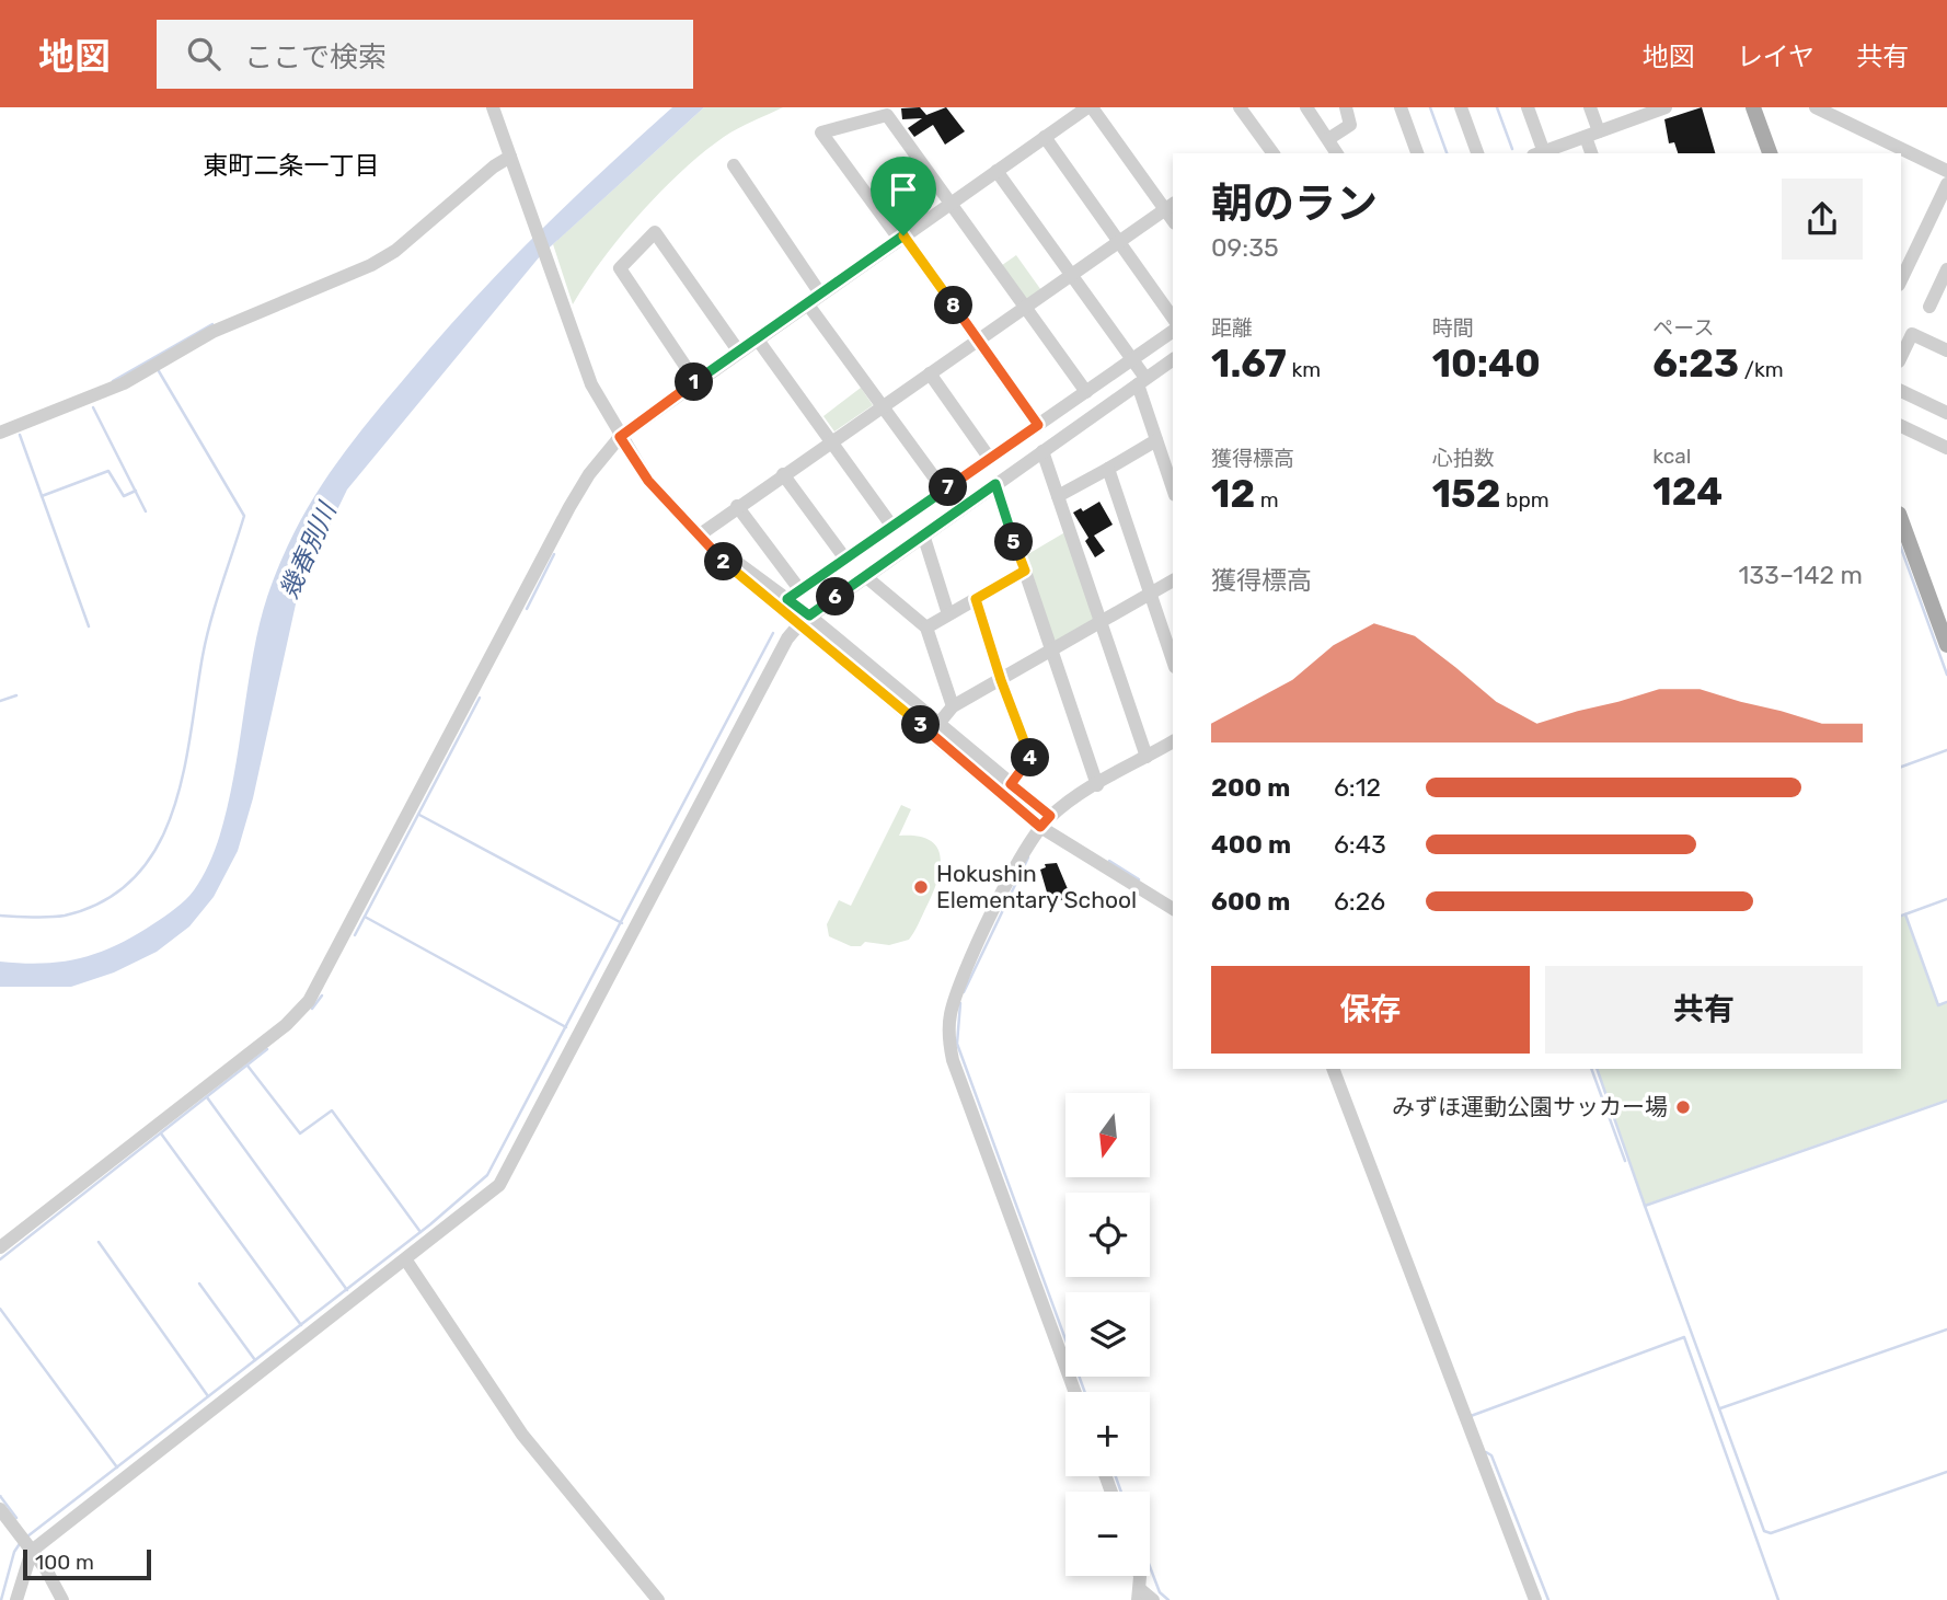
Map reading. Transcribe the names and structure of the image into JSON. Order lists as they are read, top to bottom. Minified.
{"districts":["東町二条一丁目"],"water":["幾春別川"],"places":["Hokushin Elementary School","みずほ運動公園サッカー場"],"scale_bar":"100 m","north":"bottom","page":{"header":"地図","search":"ここで検索","nav":["地図","レイヤ","共有"],"heading":["朝のラン","09:35"],"stats":[["距離","1.67 km"],["時間","10:40"],["ペース","6:23 /km"],["獲得標高","12 m"],["心拍数","152 bpm"],["kcal","124"]],"pins":["8","1","7","5","2","6","3","4"],"chart":["獲得標高","133–142 m"],"list":[{"name":"200 m","note":"6:12"},{"name":"400 m","note":"6:43"},{"name":"600 m","note":"6:26"}],"buttons":["保存","共有"],"map_buttons":["+","−"],"scale":"100 m"}}
